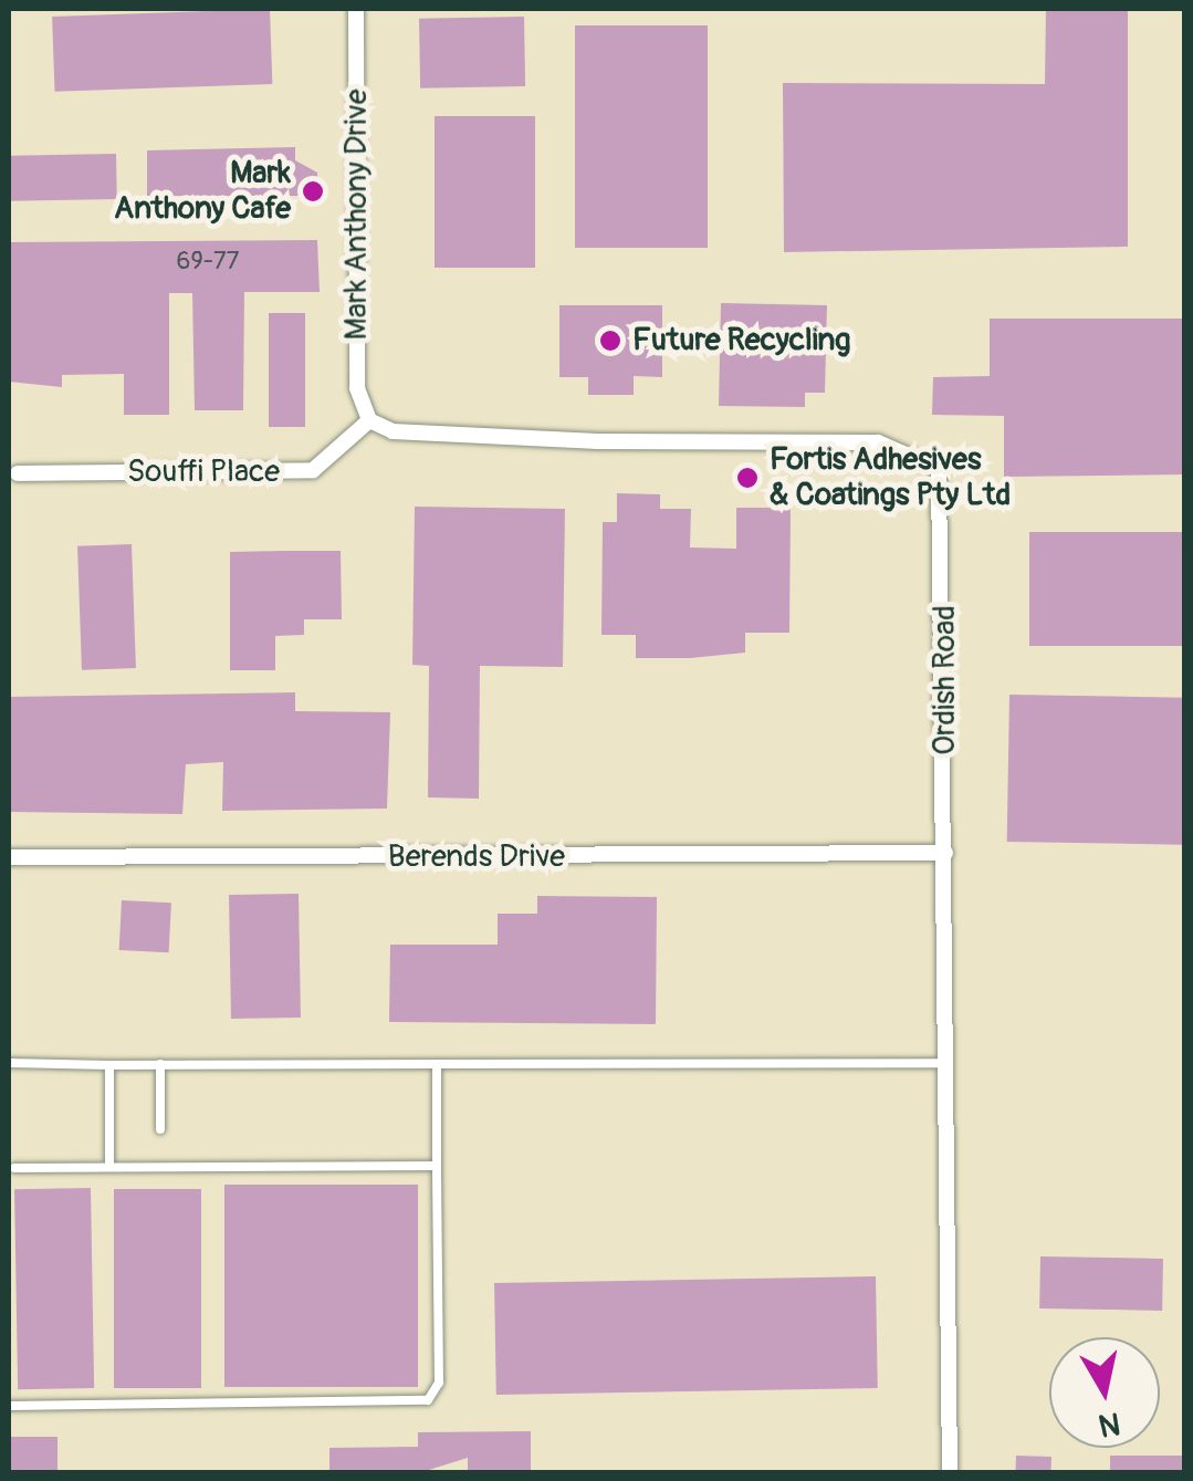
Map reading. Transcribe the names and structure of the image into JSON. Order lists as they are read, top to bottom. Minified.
{"streets":{"street":["Mark Anthony Drive","Souffi Place","Ordish Road","Berends Drive"]},"crossings":[["Mark Anthony Drive","Souffi Place"],["Mark Anthony Drive","Ordish Road"],["Souffi Place","Ordish Road"],["Ordish Road","Berends Drive"]],"places":["Mark Anthony Cafe","Future Recycling","Fortis Adhesives & Coatings Pty Ltd"],"house_numbers":["69-77"],"north":"bottom"}
